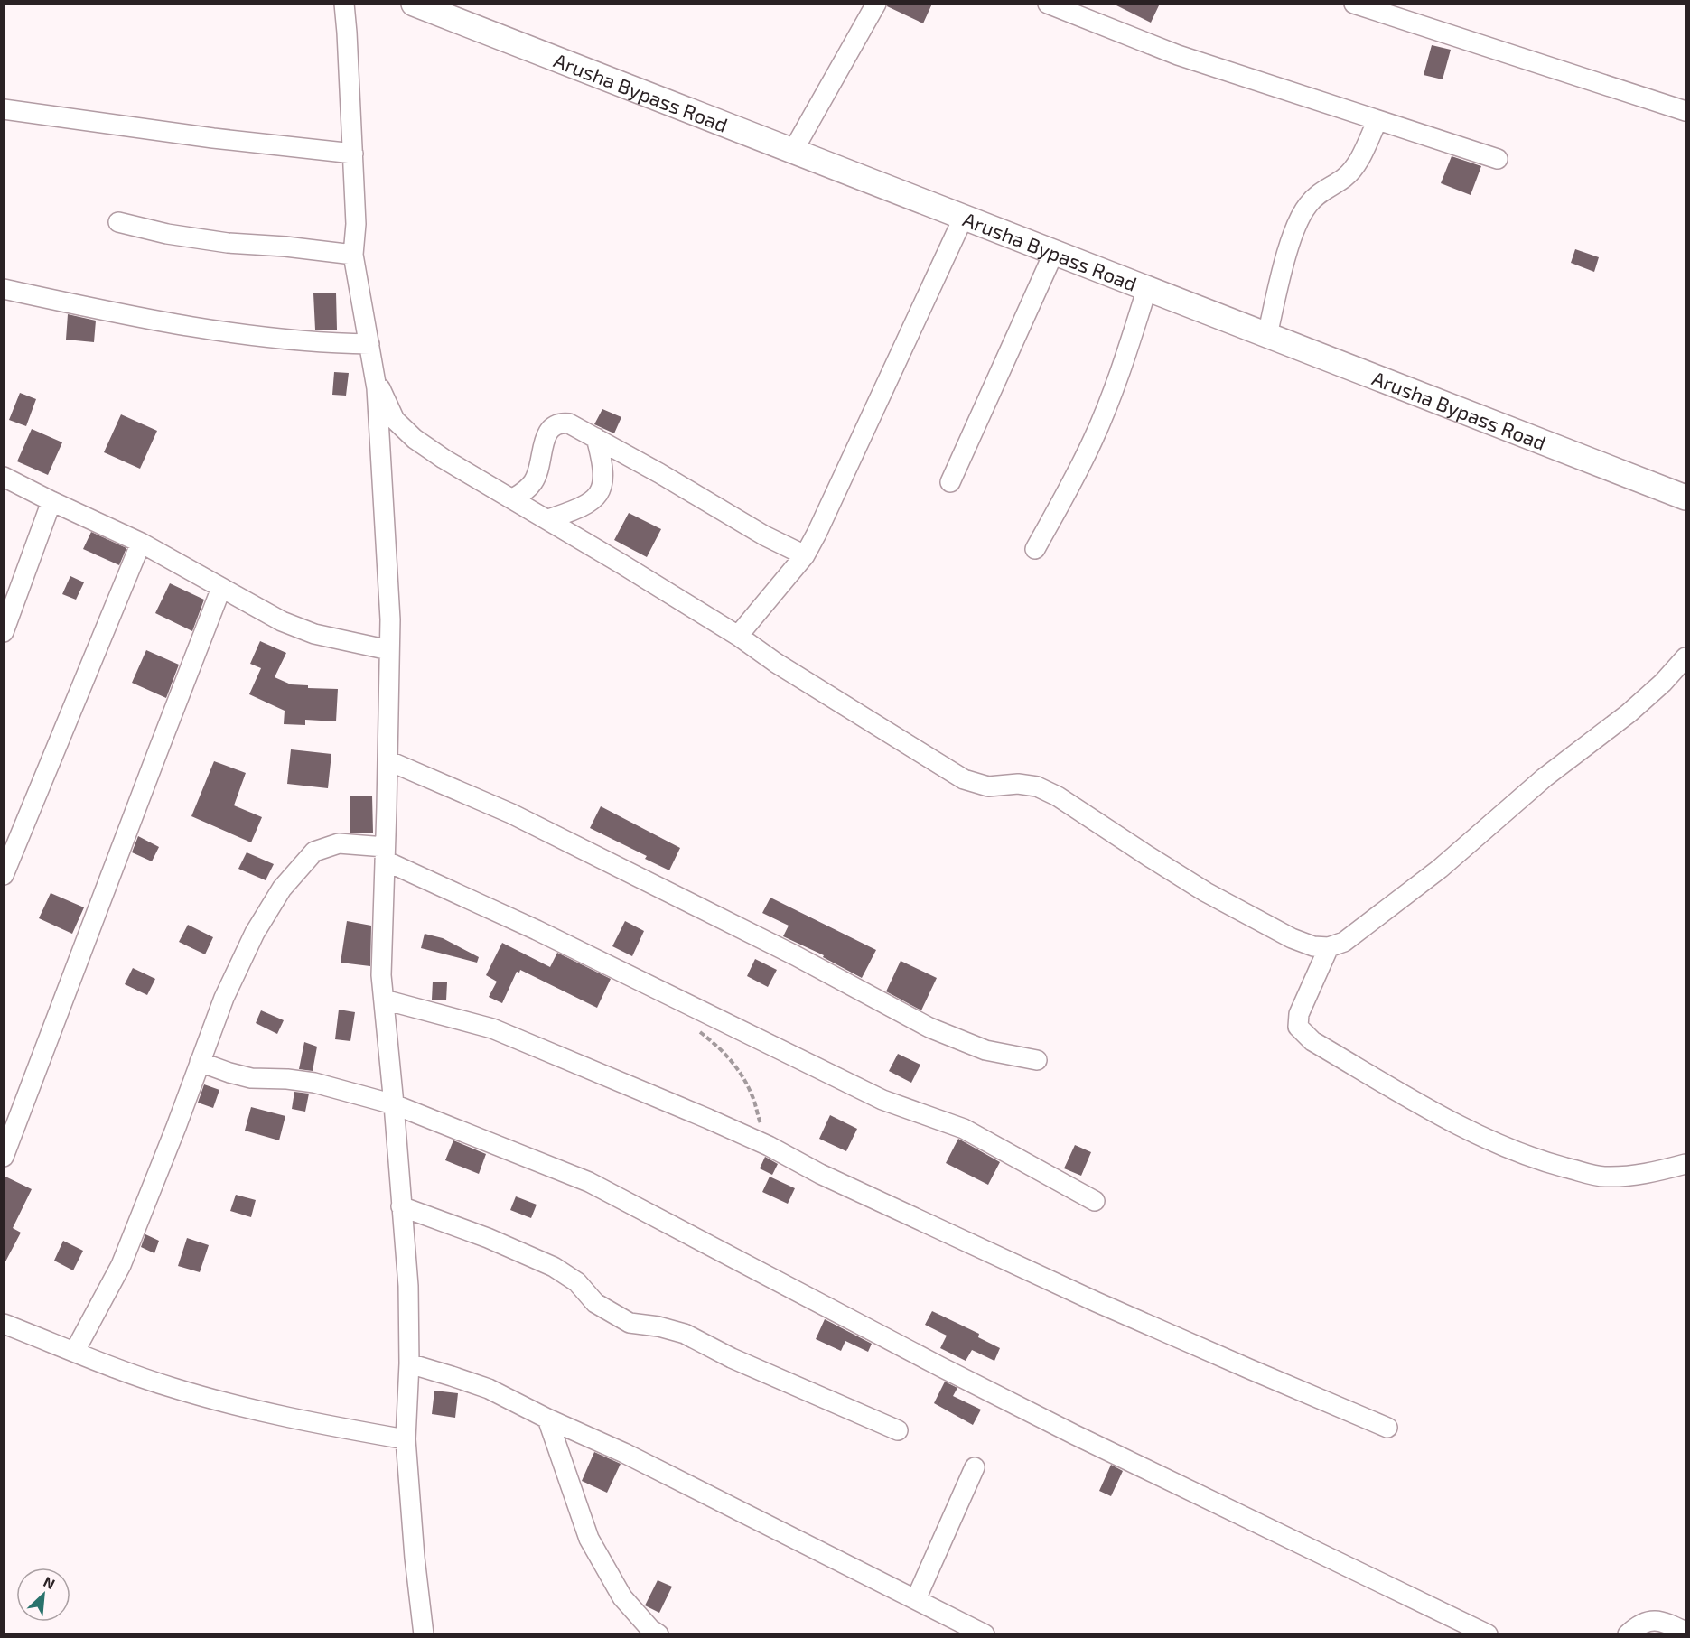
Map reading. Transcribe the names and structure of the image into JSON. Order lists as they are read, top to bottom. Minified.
{"streets":{"main road":["Arusha Bypass Road"]},"north":"top right"}
